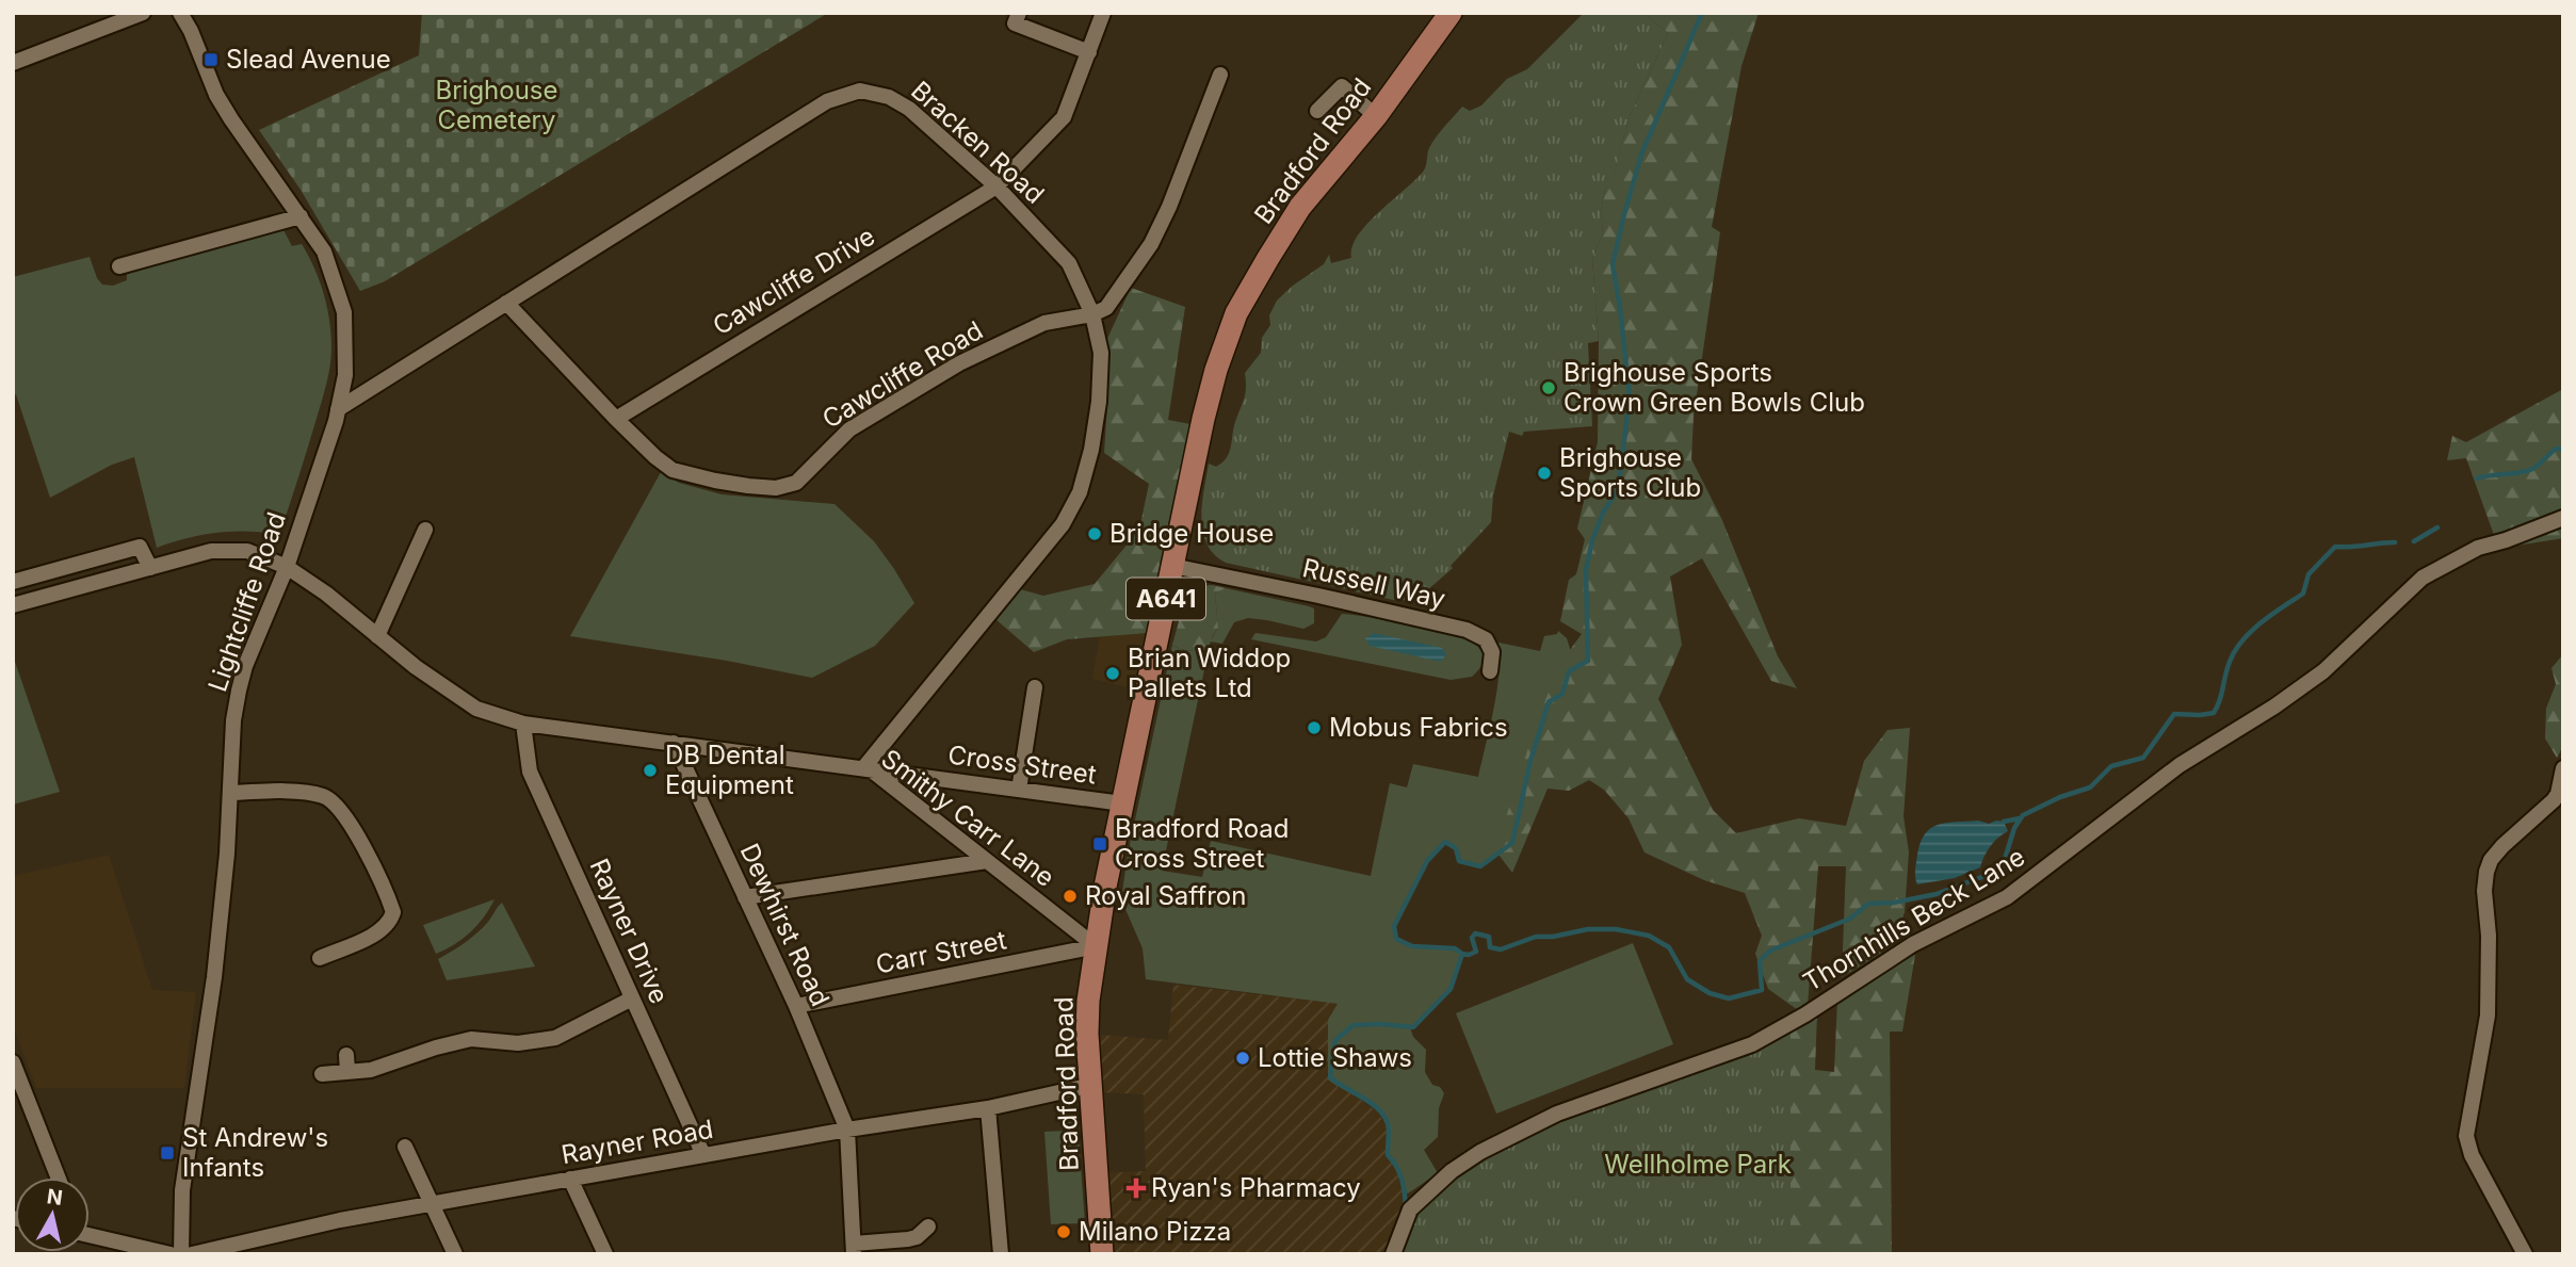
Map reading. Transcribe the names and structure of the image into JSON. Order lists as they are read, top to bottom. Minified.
{"streets":{"main road":["Bradford Road","A641"],"street":["Bracken Road","Cawcliffe Drive","Cawcliffe Road","Russell Way","Lightcliffe Road","Cross Street","Smithy Carr Lane","Thornhills Beck Lane","Dewhirst Road","Rayner Drive","Carr Street","Rayner Road"]},"crossings":[["Bracken Road","Cawcliffe Drive"],["Bracken Road","Cawcliffe Road"],["Bracken Road","Lightcliffe Road"],["Bracken Road","Cross Street"],["Bracken Road","Smithy Carr Lane"],["Bradford Road","Russell Way"],["Bradford Road","Cross Street"],["Bradford Road","Smithy Carr Lane"],["Bradford Road","Carr Street"],["Bradford Road","Rayner Road"],["Cawcliffe Drive","Cawcliffe Road"],["Lightcliffe Road","Smithy Carr Lane"],["Cross Street","Smithy Carr Lane"],["Smithy Carr Lane","Dewhirst Road"],["Smithy Carr Lane","Rayner Drive"],["Smithy Carr Lane","Carr Street"],["Dewhirst Road","Carr Street"],["Dewhirst Road","Rayner Road"],["Rayner Drive","Rayner Road"]],"parks":["Brighouse Cemetery","Wellholme Park"],"places":{"transit":["Slead Avenue","Bradford Road Cross Street","St Andrew's Infants"],"other":["Brighouse Sports Crown Green Bowls Club","Brighouse Sports Club","Bridge House","Brian Widdop Pallets Ltd","Mobus Fabrics","DB Dental Equipment","Royal Saffron","Lottie Shaws","Milano Pizza"],"health":["Ryan's Pharmacy"]},"north":"top"}
